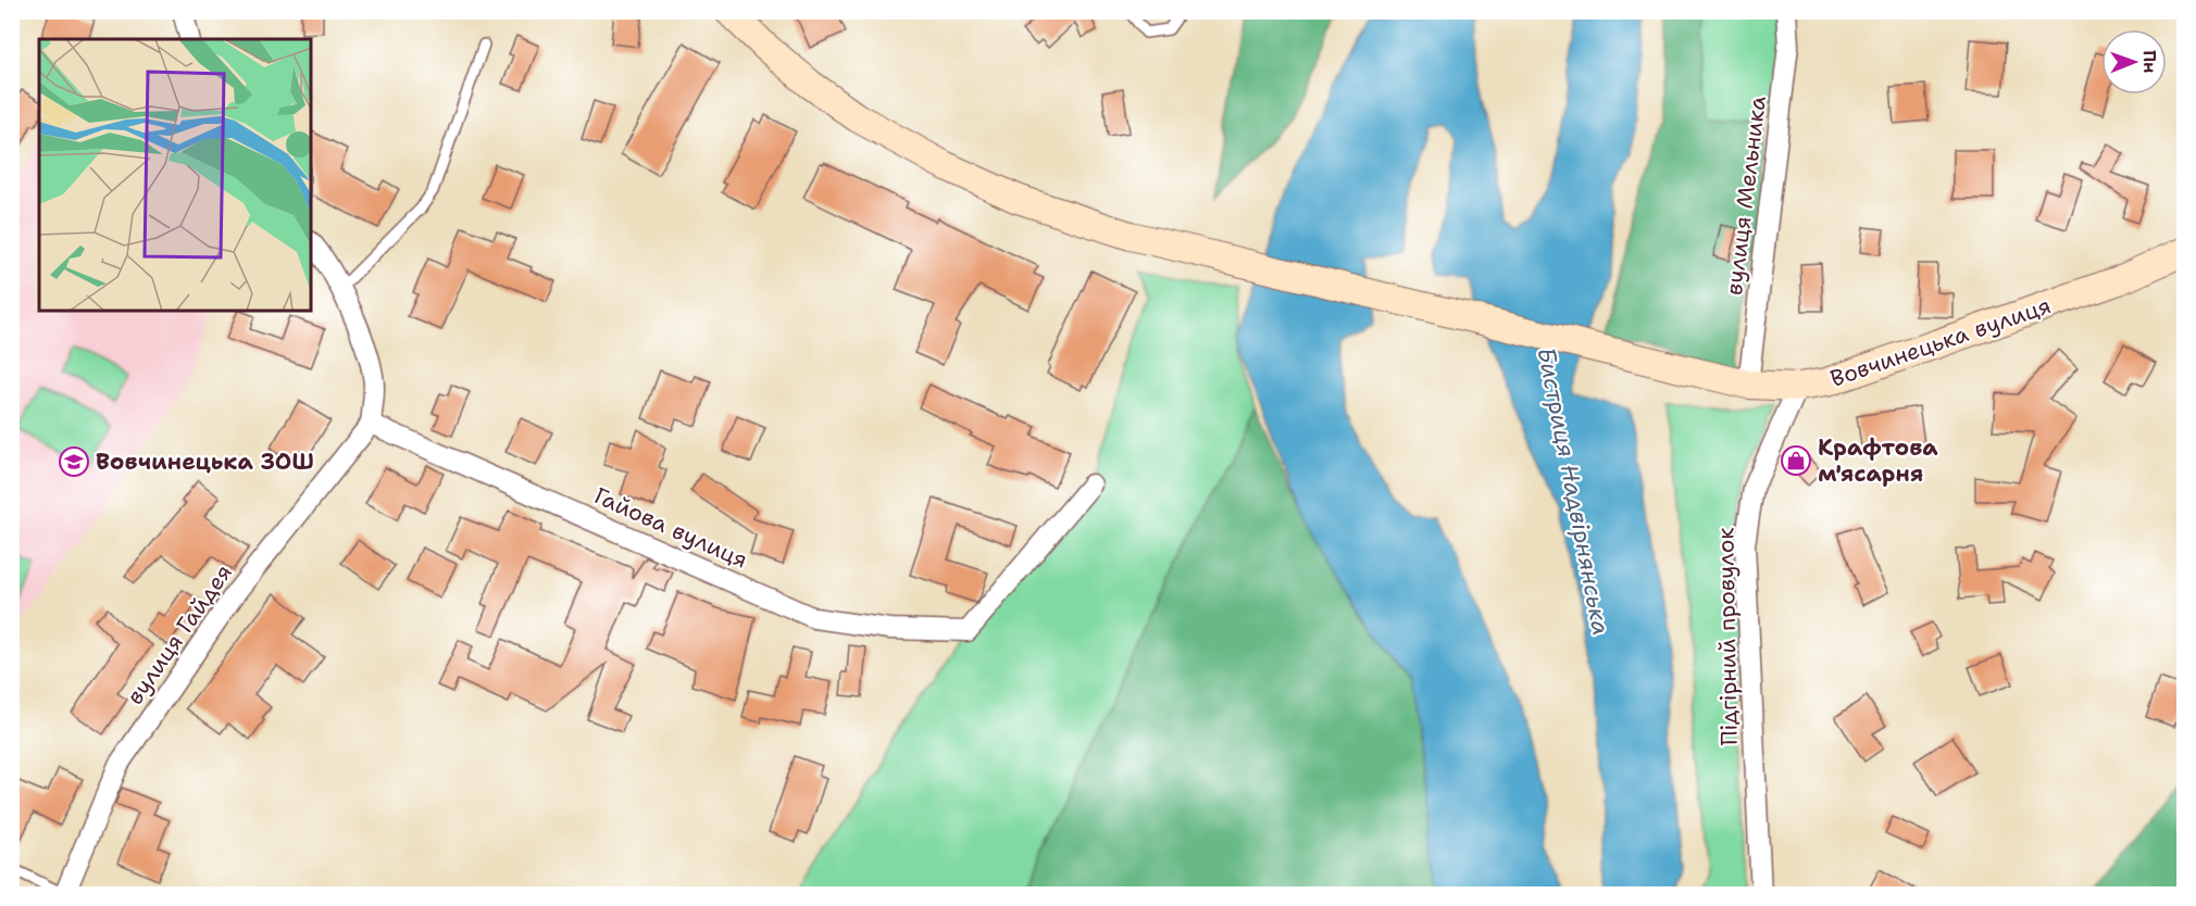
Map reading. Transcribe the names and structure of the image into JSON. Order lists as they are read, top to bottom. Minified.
{"streets":{"street":["вулиця Мельника","Вовчинецька вулиця","Гайова вулиця","вулиця Гайдея","Підгірний провулок"]},"crossings":[["вулиця Мельника","Вовчинецька вулиця"],["Вовчинецька вулиця","Підгірний провулок"],["Гайова вулиця","вулиця Гайдея"]],"water":["Бистриця Надвірнянська"],"places":{"shop":["Крафтова м'ясарня"],"school or university":["Вовчинецька ЗОШ"]},"north":"right"}
